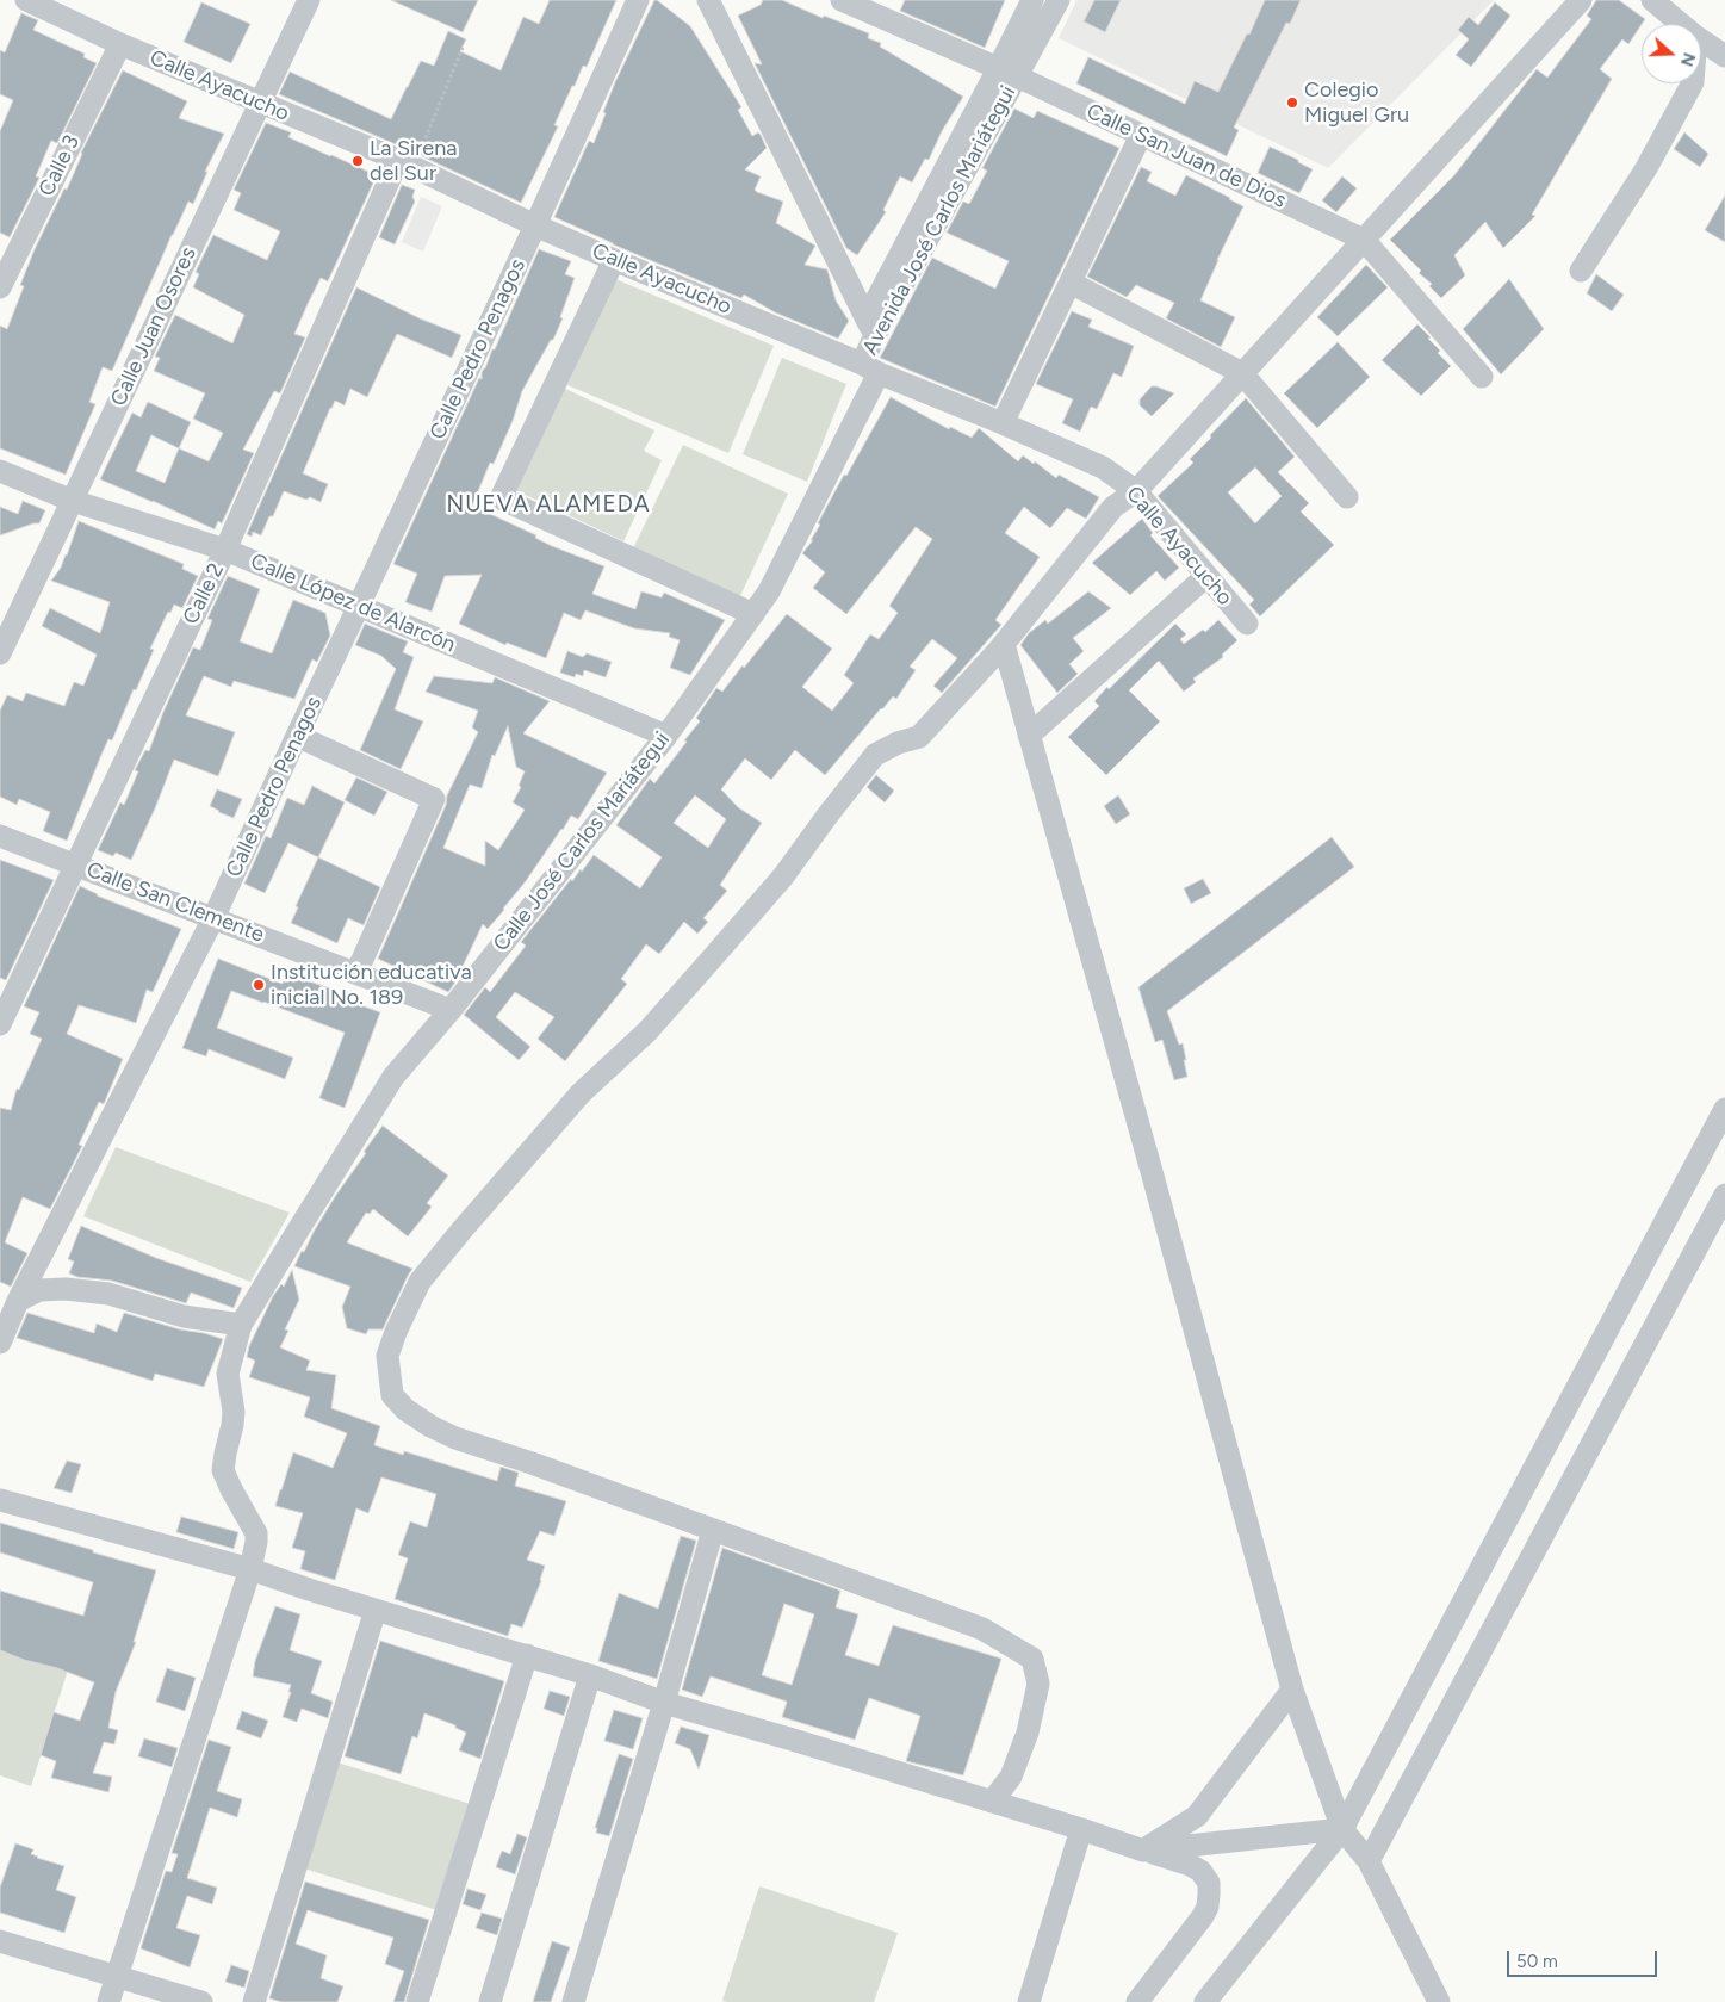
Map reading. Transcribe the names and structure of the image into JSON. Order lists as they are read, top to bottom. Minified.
{"streets":{"street":["Calle Ayacucho","Calle San Juan de Dios","Calle 3","Avenida José Carlos Mariátegui","Calle Juan Osores","Calle Pedro Penagos","Calle 2","Calle López de Alarcón","Calle José Carlos Mariátegui","Calle San Clemente"]},"crossings":[["Calle Ayacucho","Calle 3"],["Calle Ayacucho","Avenida José Carlos Mariátegui"],["Calle Ayacucho","Calle Juan Osores"],["Calle Ayacucho","Calle Pedro Penagos"],["Calle Ayacucho","Calle 2"],["Calle Ayacucho","Calle José Carlos Mariátegui"],["Calle San Juan de Dios","Avenida José Carlos Mariátegui"],["Avenida José Carlos Mariátegui","Calle José Carlos Mariátegui"],["Calle Juan Osores","Calle López de Alarcón"],["Calle Pedro Penagos","Calle López de Alarcón"],["Calle Pedro Penagos","Calle San Clemente"],["Calle 2","Calle López de Alarcón"],["Calle 2","Calle San Clemente"],["Calle López de Alarcón","Calle José Carlos Mariátegui"],["Calle José Carlos Mariátegui","Calle San Clemente"]],"districts":["NUEVA ALAMEDA"],"places":["Colegio Miguel Gru","La Sirena del Sur","Institución educativa inicial No. 189"],"scale_bar":"50 m","north":"right"}
